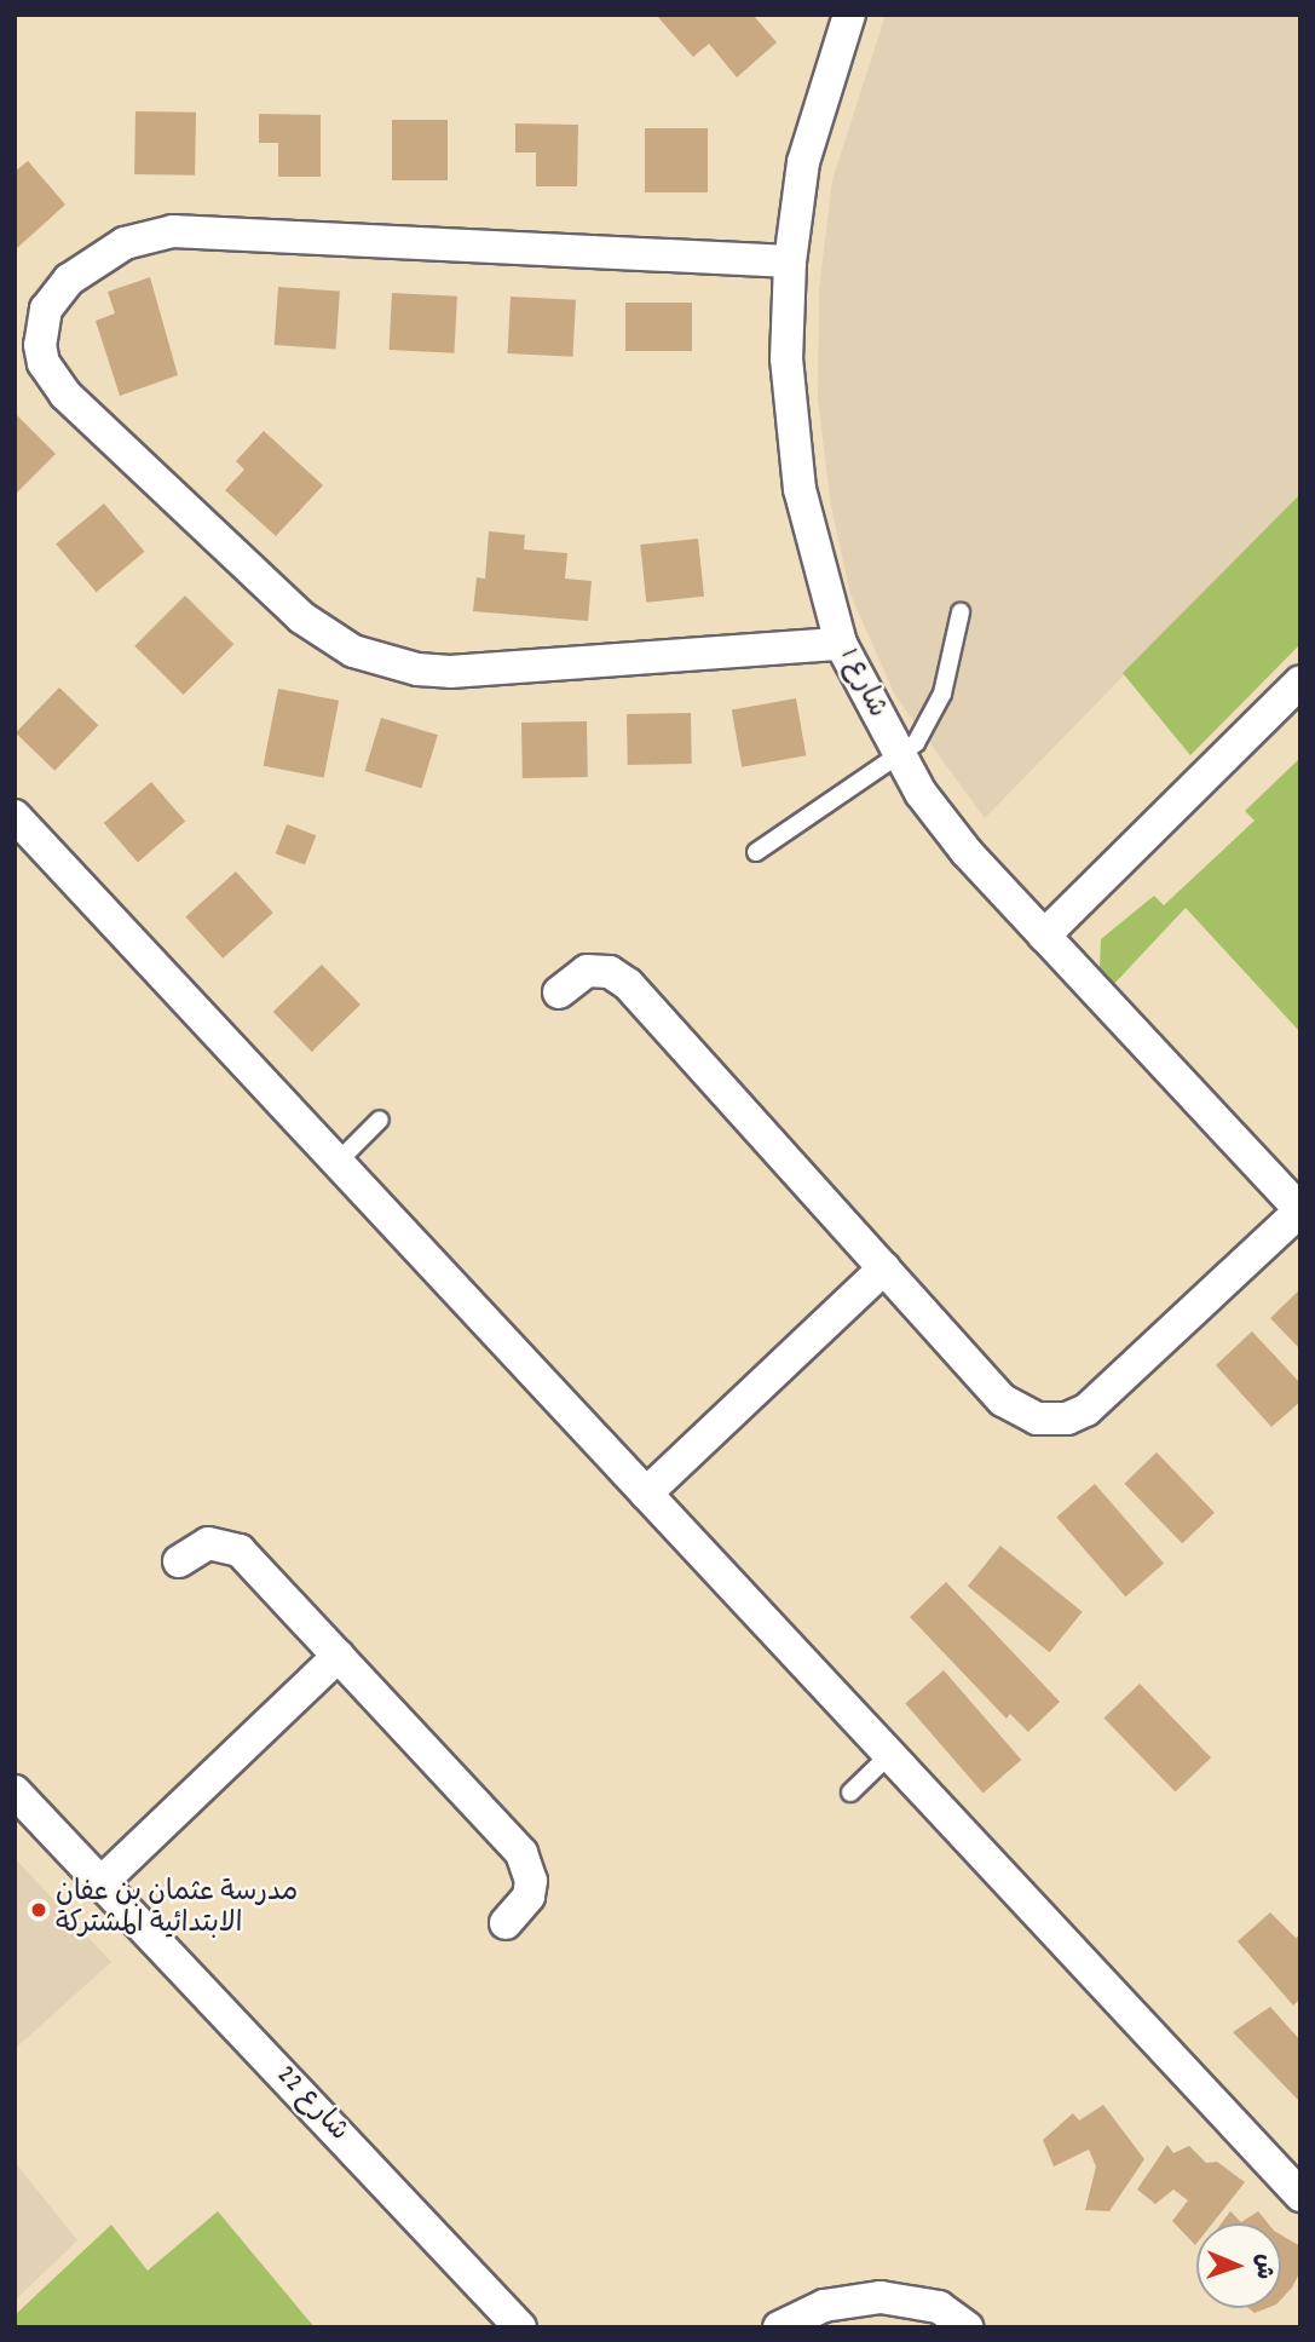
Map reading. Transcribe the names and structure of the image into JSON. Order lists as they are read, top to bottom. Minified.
{"streets":{"street":["شارع 1","شارع 22"]},"places":["مدرسة عثمان بن عفان الابتدائية المشتركة"],"north":"right"}
